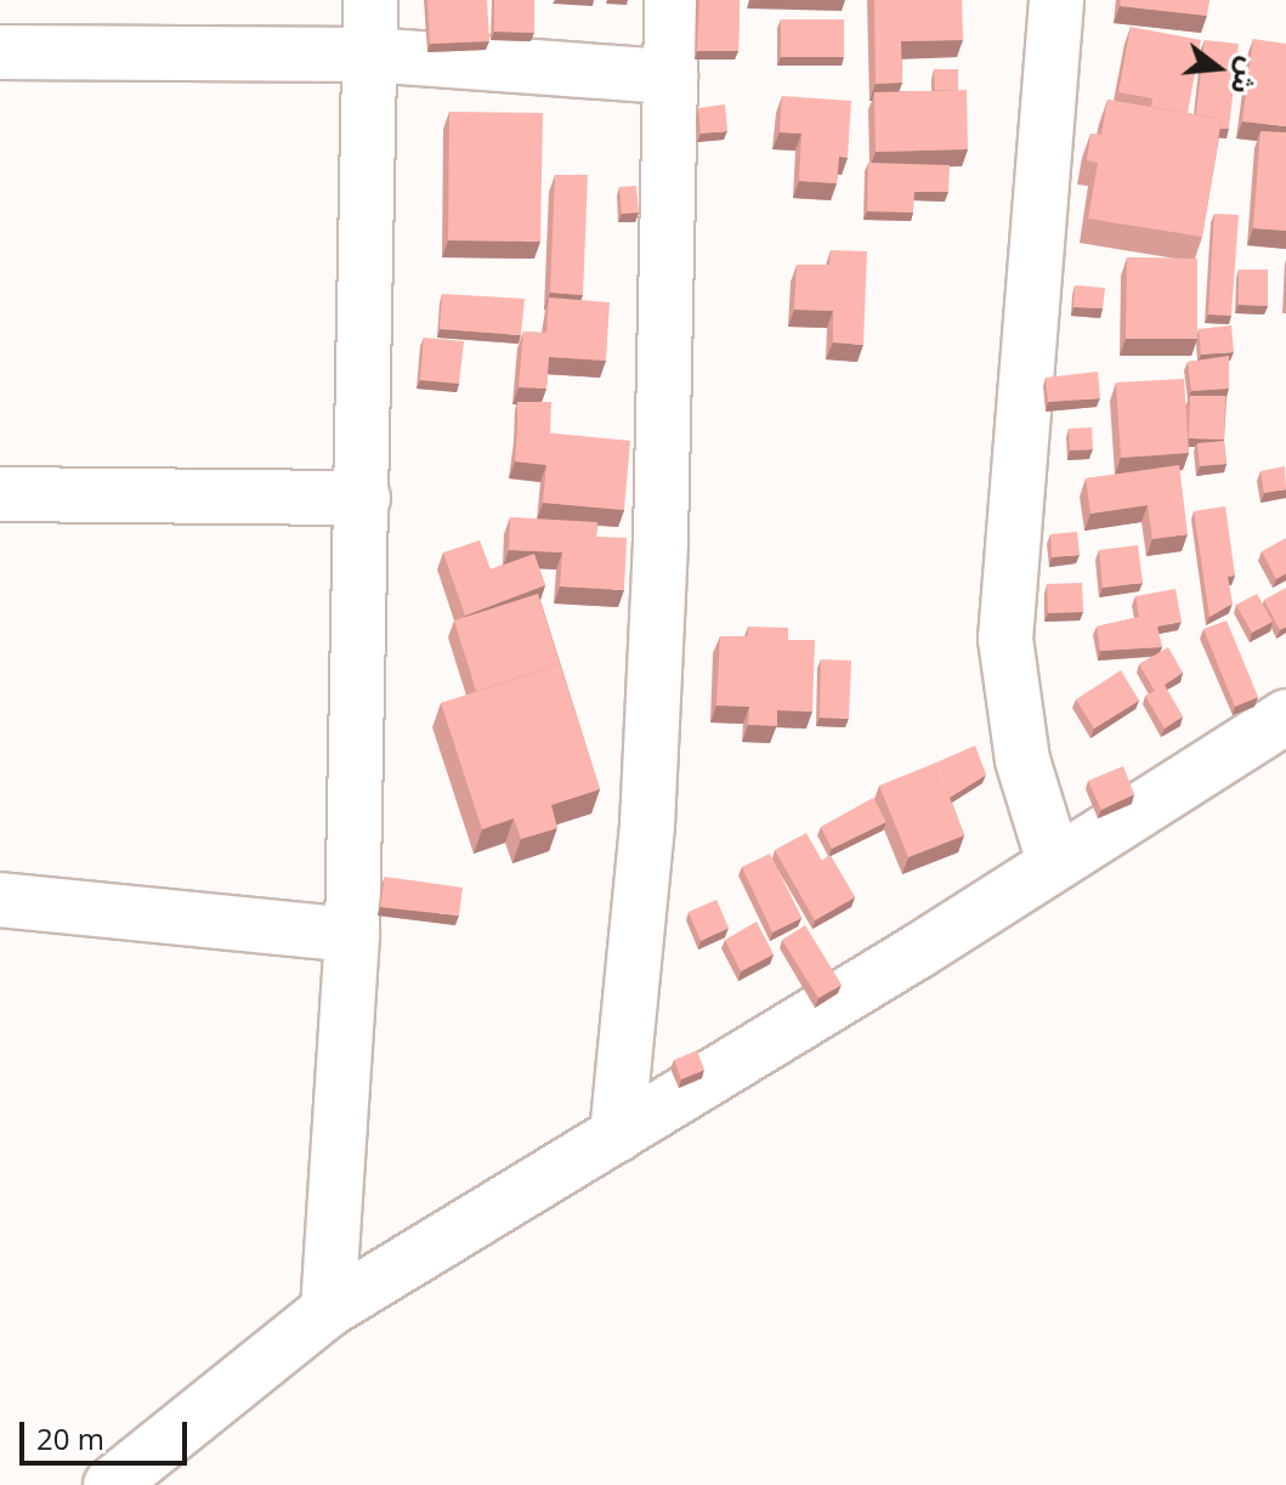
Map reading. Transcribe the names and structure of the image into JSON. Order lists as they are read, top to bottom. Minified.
{"scale_bar":"20 m","north":"right"}
